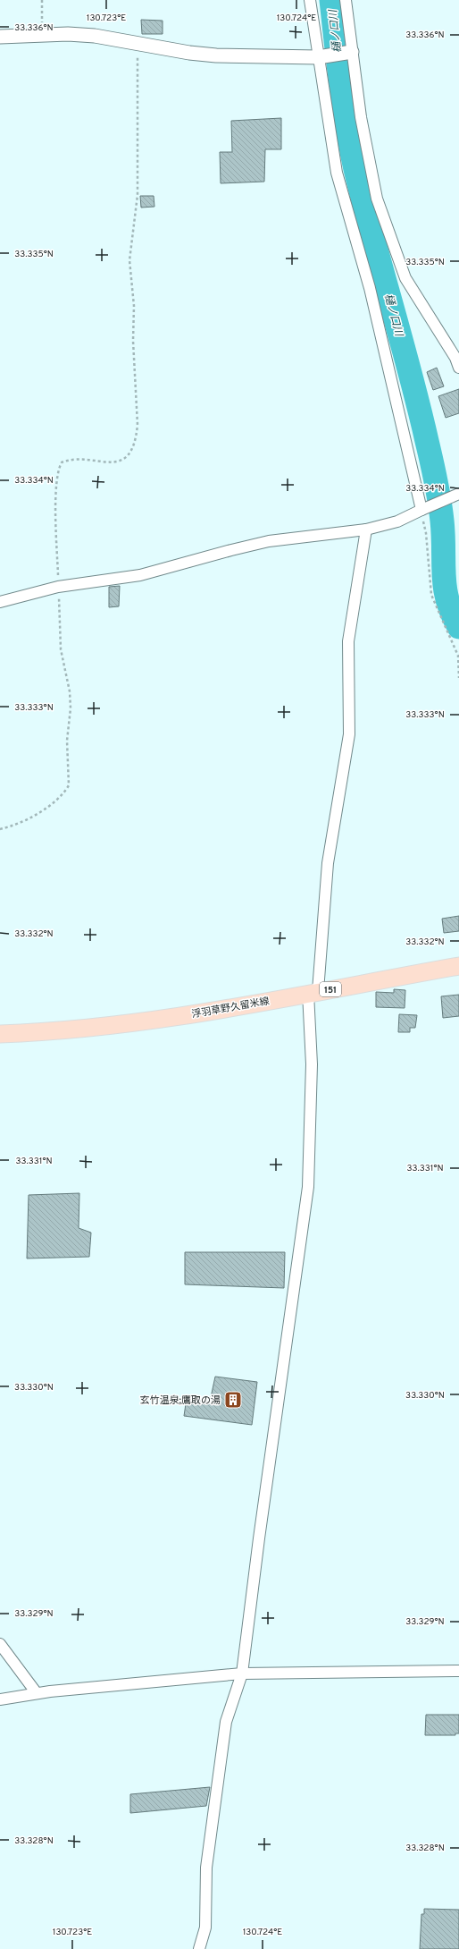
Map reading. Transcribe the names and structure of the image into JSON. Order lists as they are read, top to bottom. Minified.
{"streets":{"main road":["151","浮羽草野久留米線"]},"water":["樋ノ口川"],"places":{"building":["玄竹温泉;鷹取の湯"]},"coordinates":["130.723°E","130.724°E","33.336°N","33.335°N","33.334°N","33.333°N","33.332°N","33.331°N","33.330°N","33.329°N","33.328°N"]}
